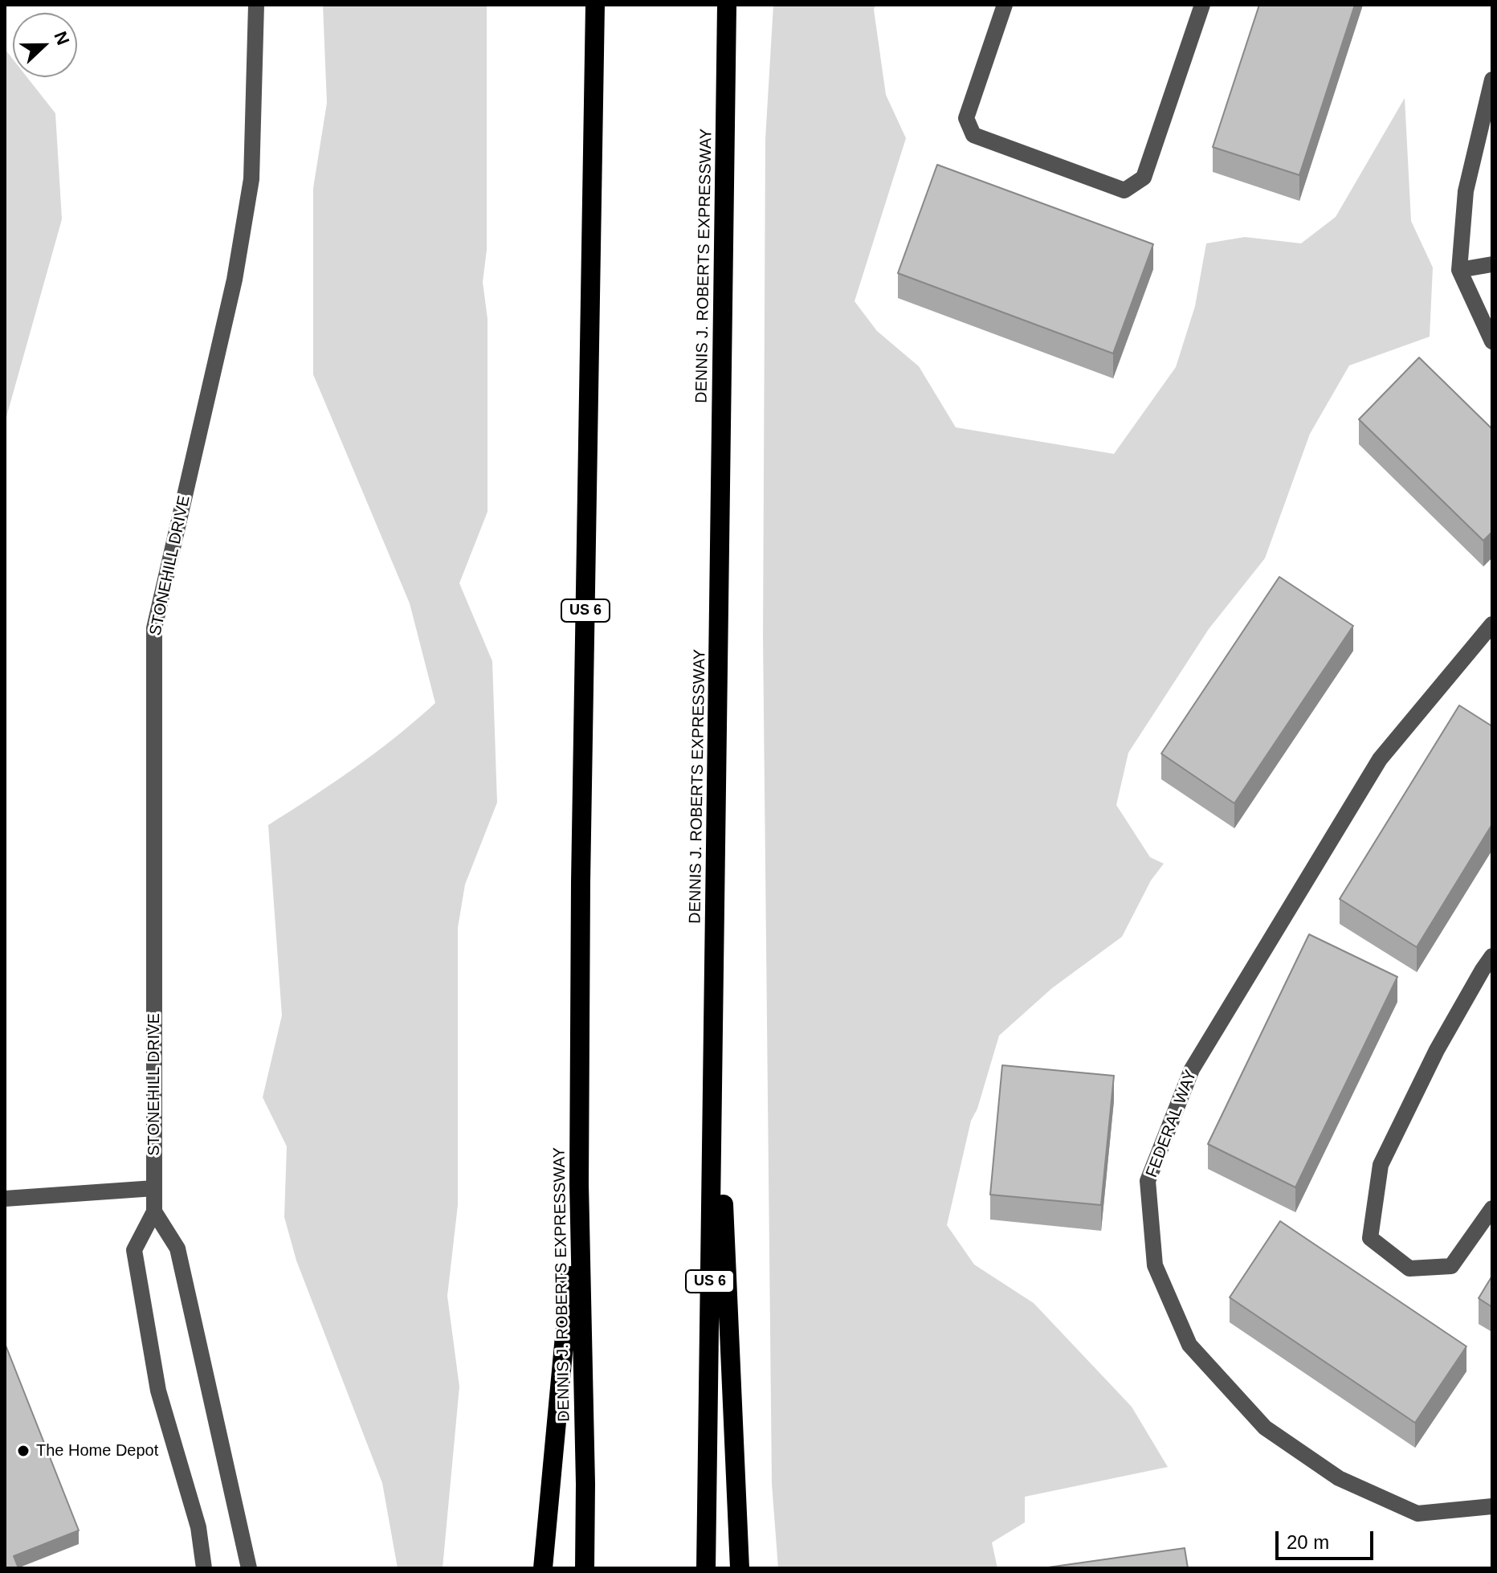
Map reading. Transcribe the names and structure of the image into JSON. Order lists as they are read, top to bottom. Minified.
{"streets":{"highway":["DENNIS J. ROBERTS EXPRESSWAY","US 6"],"lane":["STONEHILL DRIVE","FEDERAL WAY"]},"places":["The Home Depot"],"scale_bar":"20 m","north":"right"}
